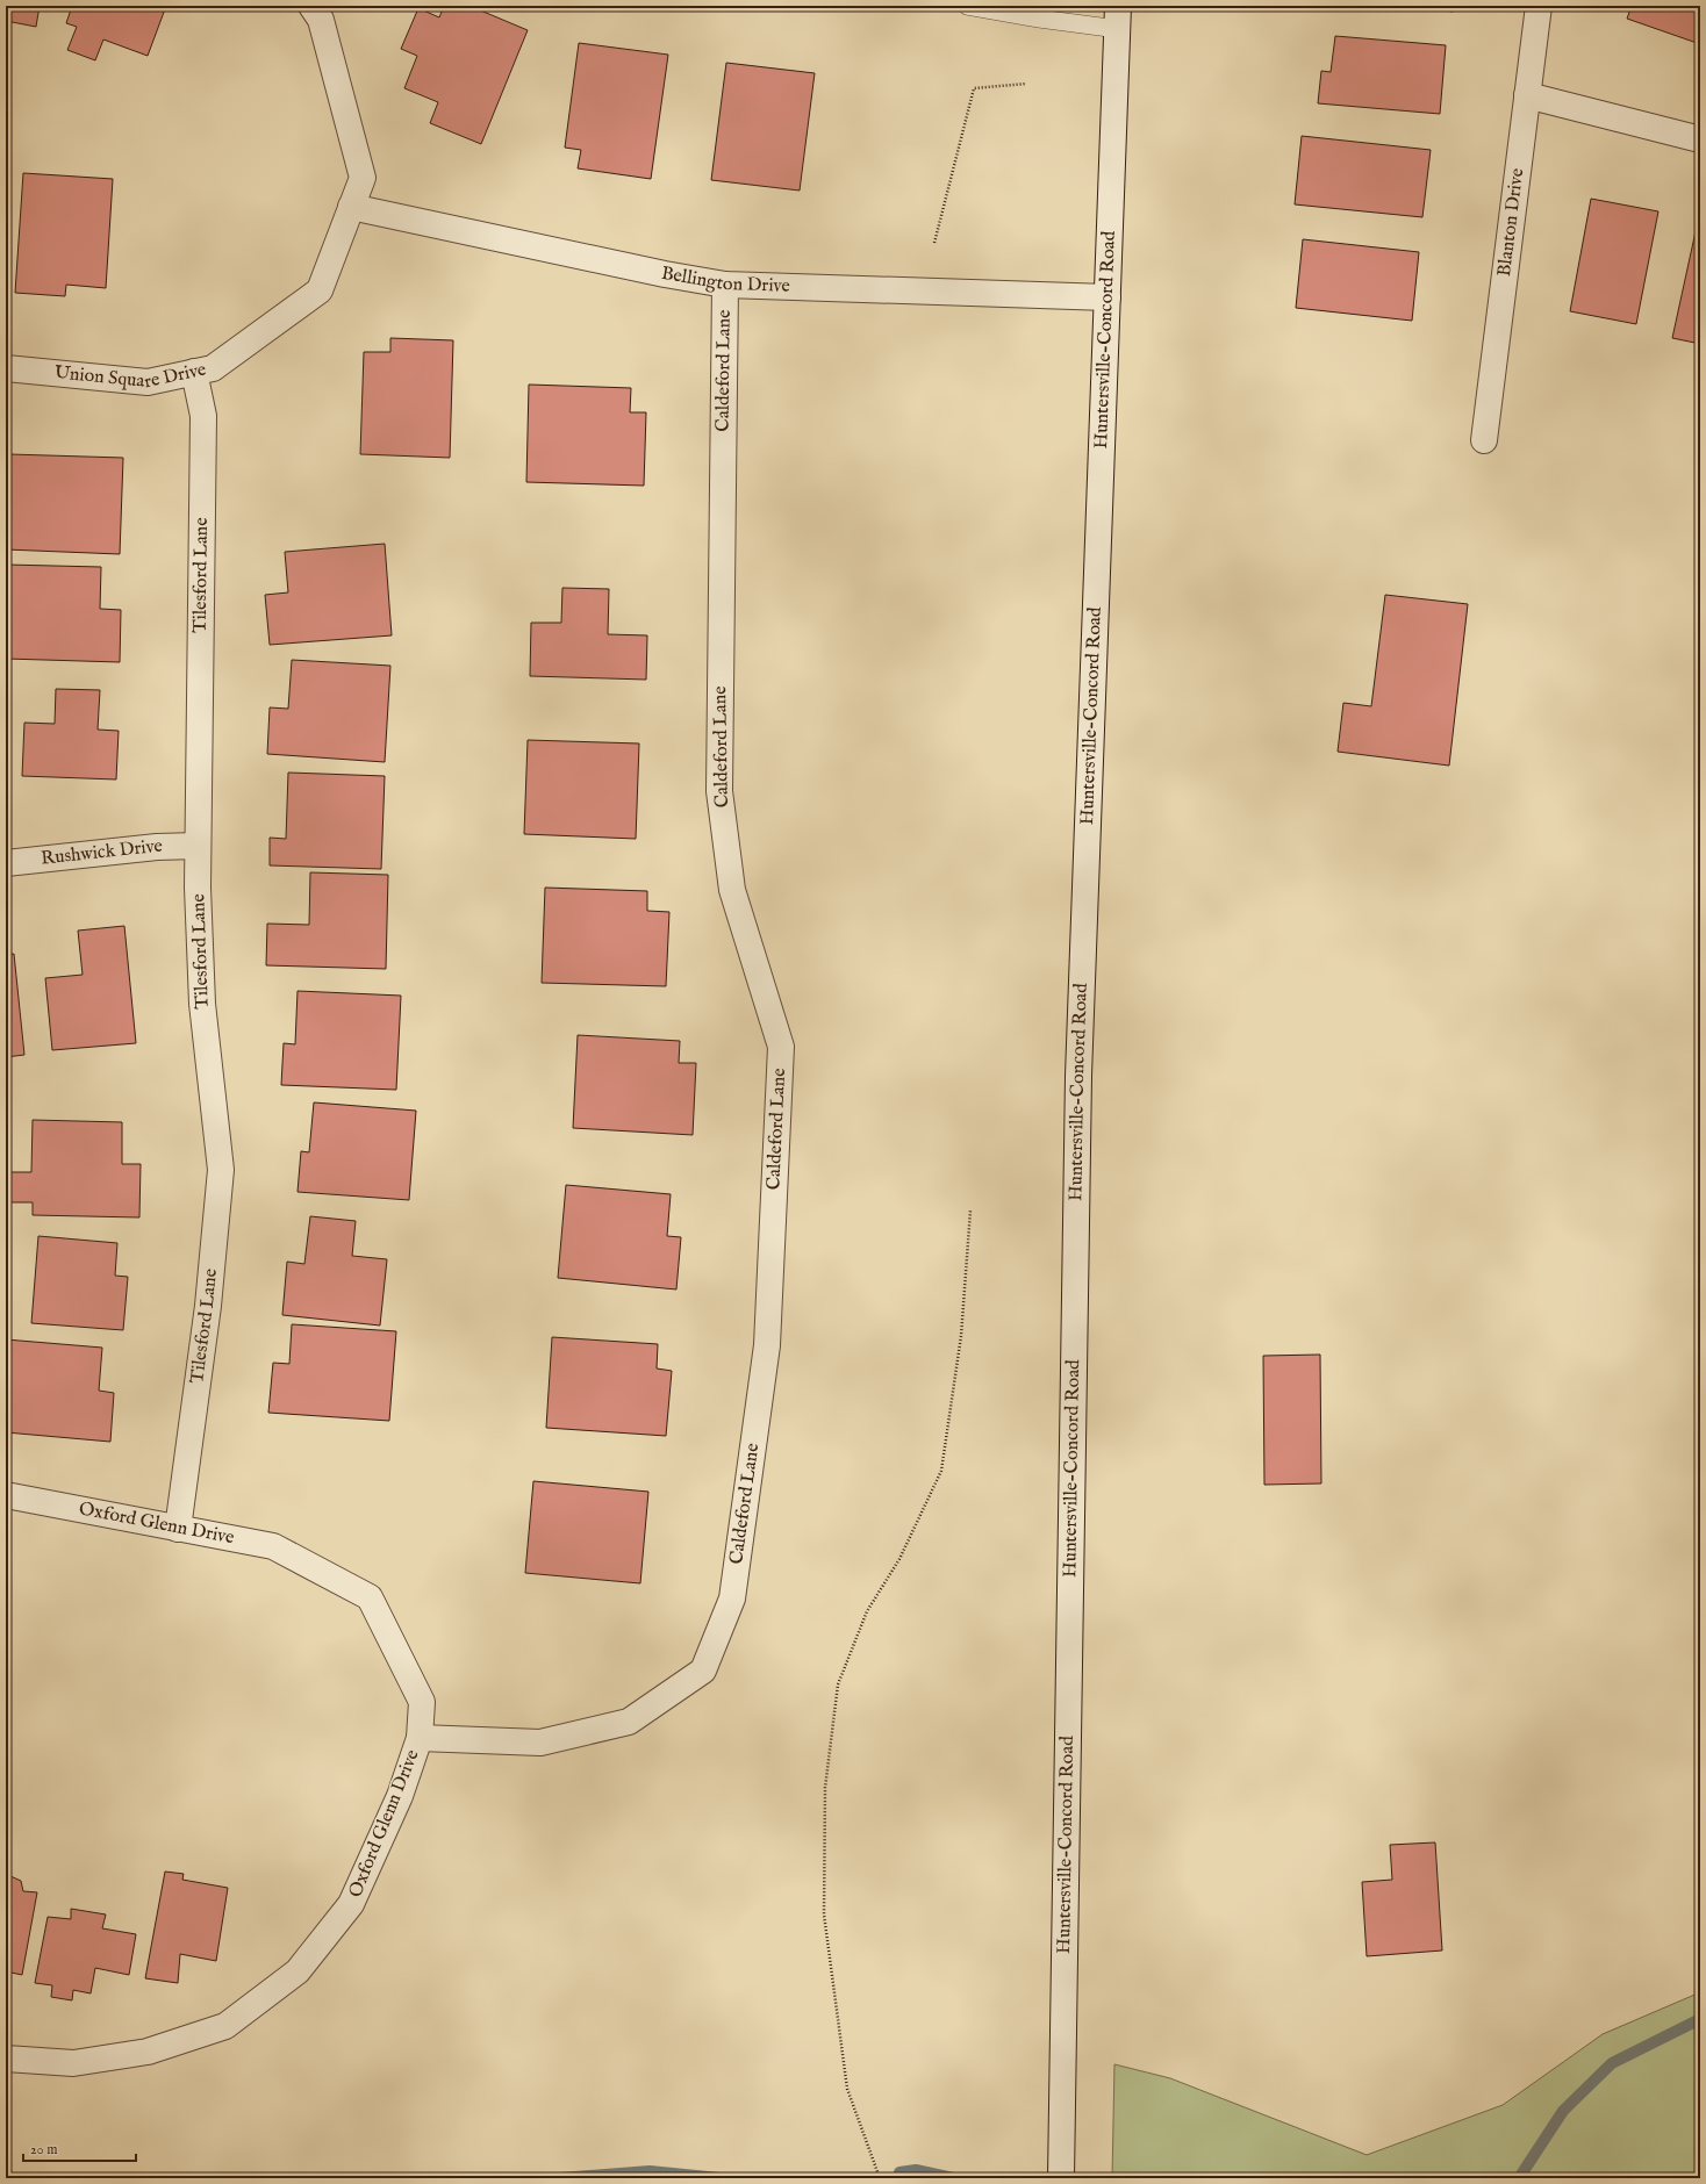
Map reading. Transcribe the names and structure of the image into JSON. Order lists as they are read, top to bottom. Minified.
{"streets":{"street":["Blanton Drive","Bellington Drive","Huntersville-Concord Road","Union Square Drive","Caldeford Lane","Tilesford Lane","Rushwick Drive","Oxford Glenn Drive"]},"crossings":[["Bellington Drive","Huntersville-Concord Road"],["Bellington Drive","Union Square Drive"],["Bellington Drive","Caldeford Lane"],["Union Square Drive","Tilesford Lane"],["Caldeford Lane","Oxford Glenn Drive"],["Tilesford Lane","Rushwick Drive"],["Tilesford Lane","Oxford Glenn Drive"]],"scale_bar":"20 m"}
